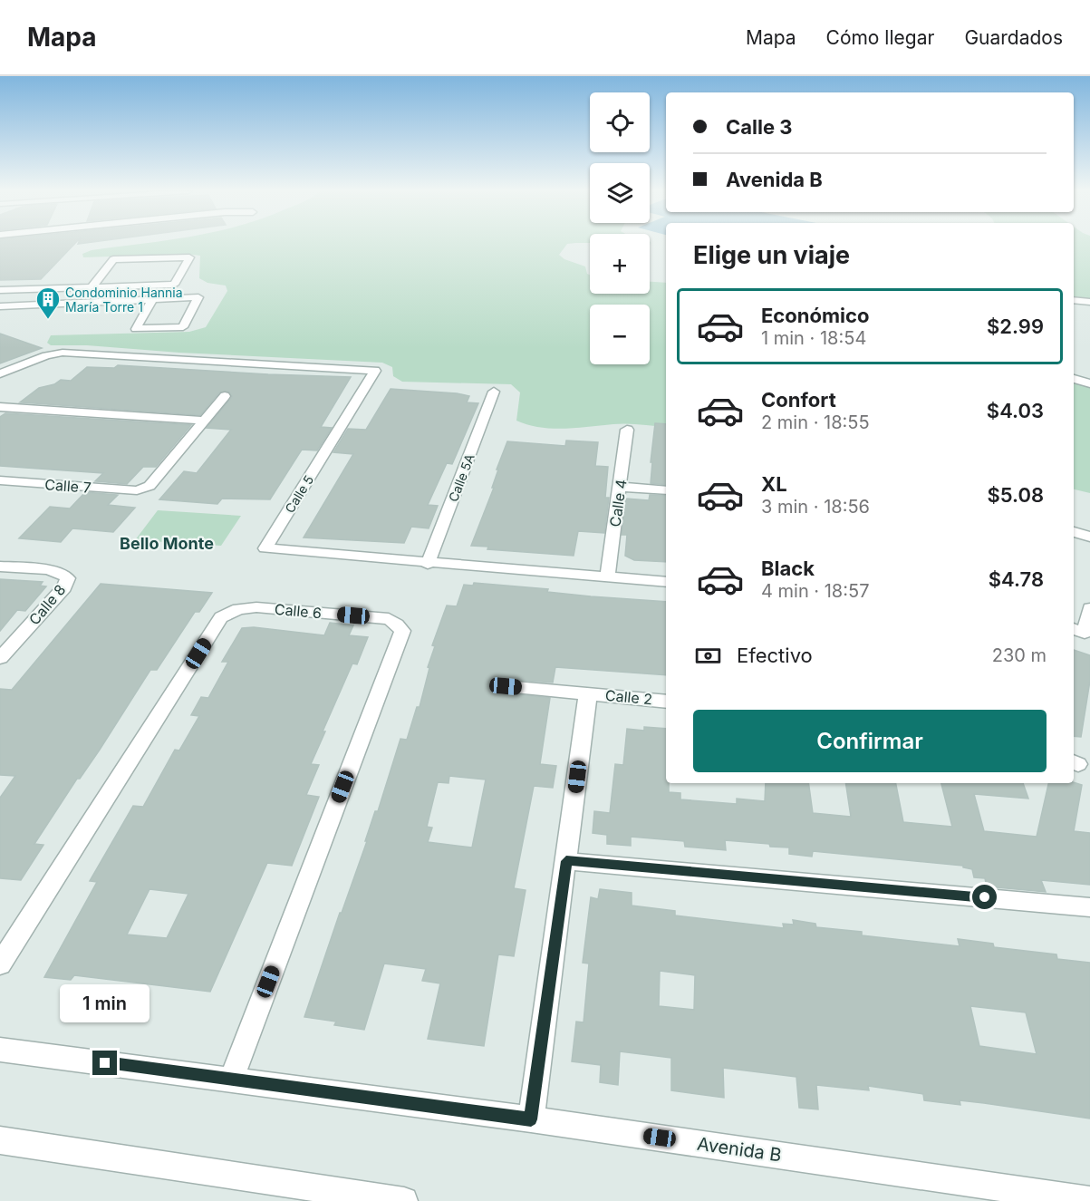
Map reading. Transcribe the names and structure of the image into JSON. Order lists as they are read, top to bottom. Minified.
{"streets":{"street":["Calle 5A","Calle 7","Calle 5","Calle 4","Calle 8","Calle 6","Calle 2","Avenida B"]},"crossings":[["Calle 5A","Calle 5"],["Calle 5","Calle 4"],["Calle 6","Avenida B"],["Calle 2","Avenida B"]],"districts":["Bello Monte"],"places":{"building":["Condominio Hannia María Torre 1"]},"page":{"header":"Mapa","nav":["Mapa","Cómo llegar","Guardados"],"map_buttons":["+","−"],"banner":["Calle 3","Avenida B"],"heading":"Elige un viaje","list":[{"name":"Económico","note":"1 min · 18:54","value":"$2.99"},{"name":"Confort","note":"2 min · 18:55","value":"$4.03"},{"name":"XL","note":"3 min · 18:56","value":"$5.08"},{"name":"Black","note":"4 min · 18:57","value":"$4.78"}],"pay":["Efectivo","230 m"],"buttons":"Confirmar","bubble":"1 min"}}
